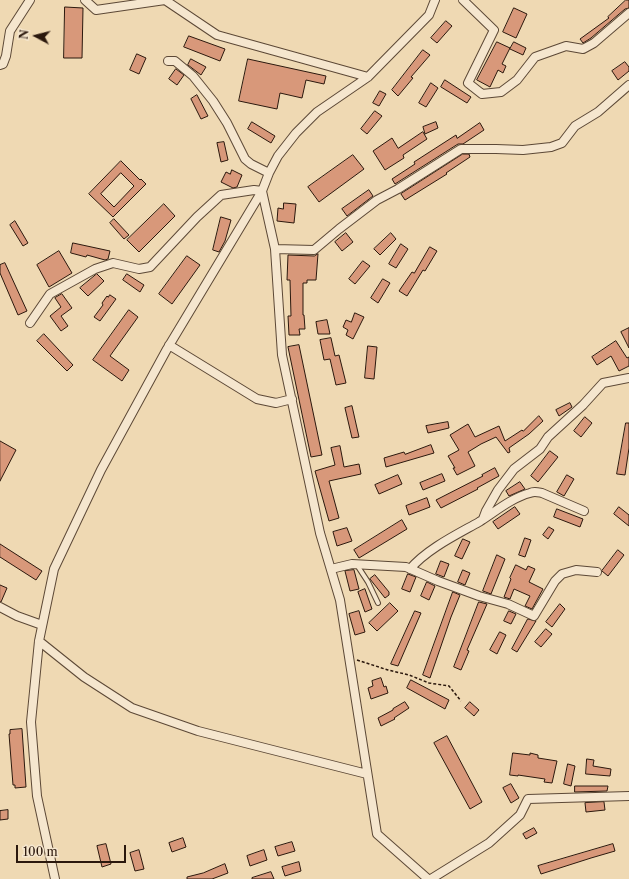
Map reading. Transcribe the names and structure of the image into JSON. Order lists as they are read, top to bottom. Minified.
{"scale_bar":"100 m","north":"left"}
